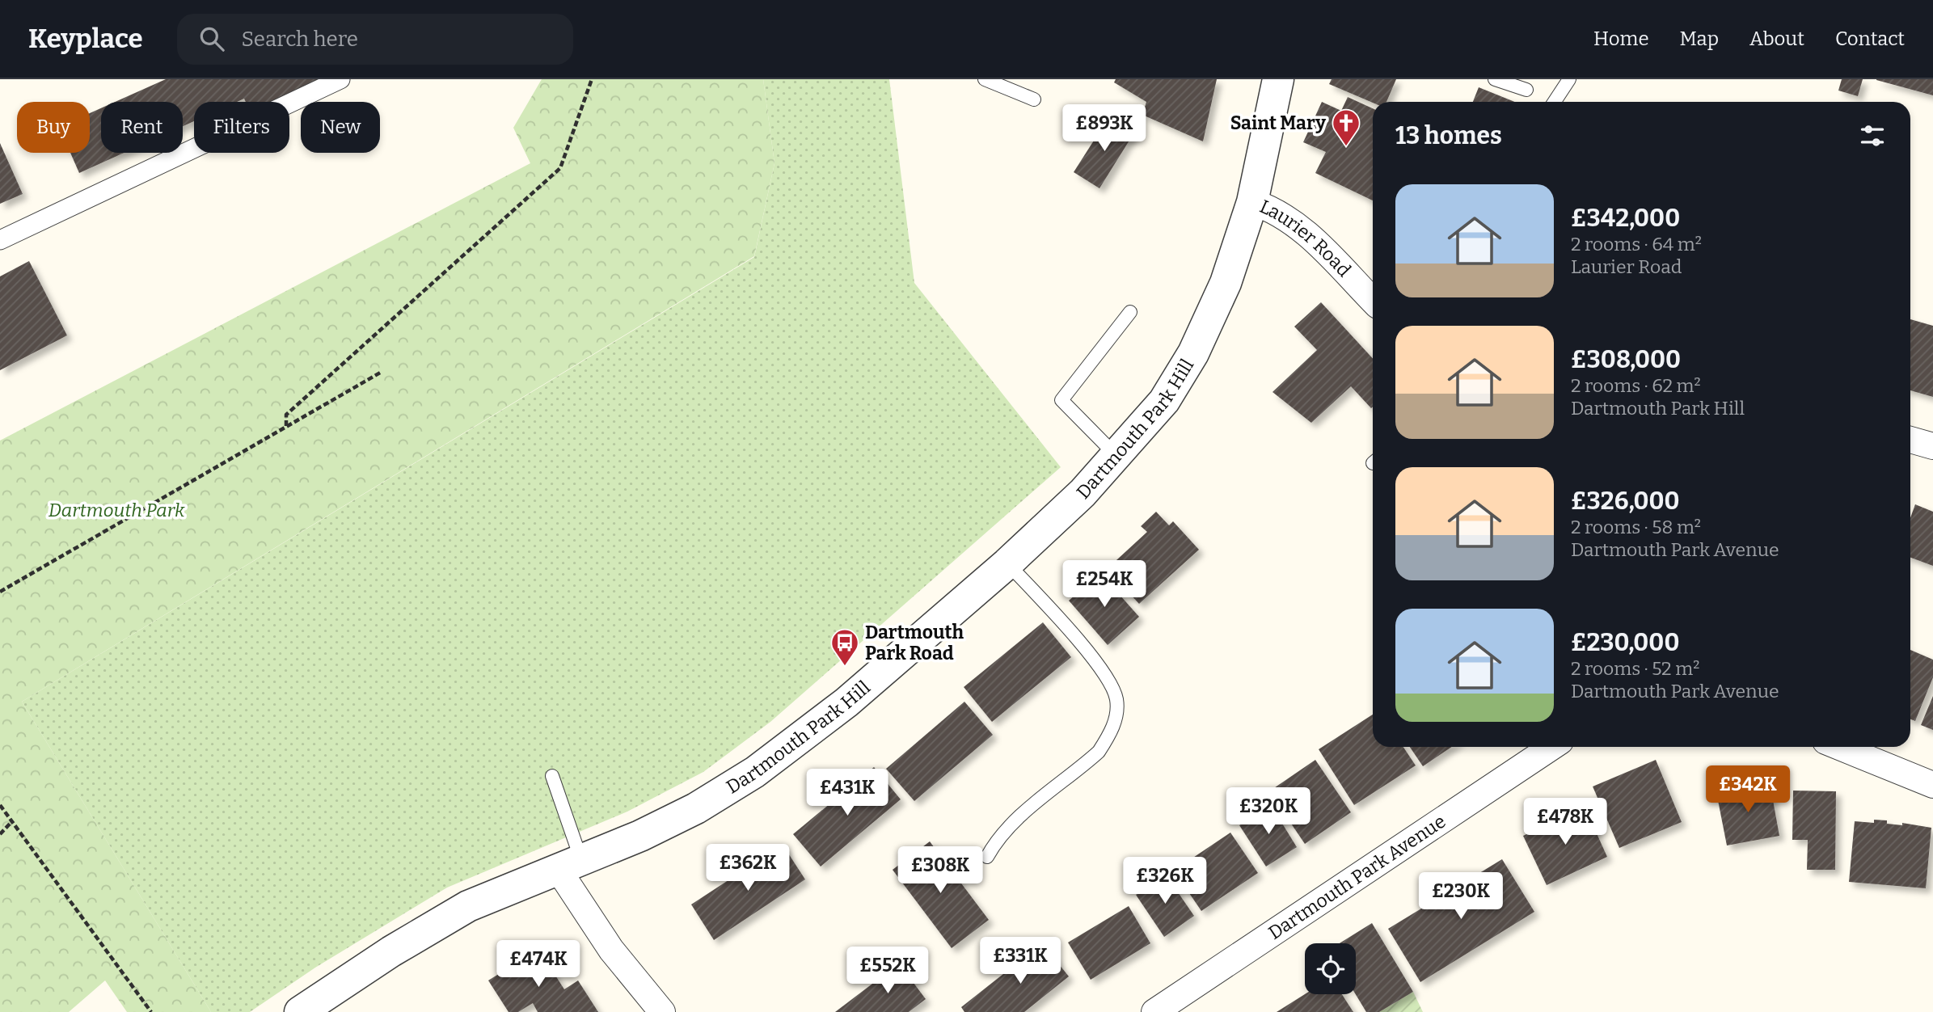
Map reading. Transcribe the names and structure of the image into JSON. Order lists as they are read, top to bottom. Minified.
{"streets":{"street":["Laurier Road","Dartmouth Park Hill","Dartmouth Park Avenue"]},"crossings":[["Laurier Road","Dartmouth Park Hill"]],"parks":["Dartmouth Park"],"places":{"church":["Saint Mary"],"bus stop":["Dartmouth Park Road"]},"page":{"header":"Keyplace","search":"Search here","nav":["Home","Map","About","Contact"],"chip":["Buy","Rent","Filters","New"],"heading":"13 homes","price":["£893K","£254K","£342K","£431K","£320K","£478K","£362K","£308K","£326K","£230K","£331K","£474K","£552K"],"list":[{"name":"£342,000","note":"2 rooms · 64 m² · Laurier Road"},{"name":"£308,000","note":"2 rooms · 62 m² · Dartmouth Park Hill"},{"name":"£326,000","note":"2 rooms · 58 m² · Dartmouth Park Avenue"},{"name":"£230,000","note":"2 rooms · 52 m² · Dartmouth Park Avenue"}]}}
